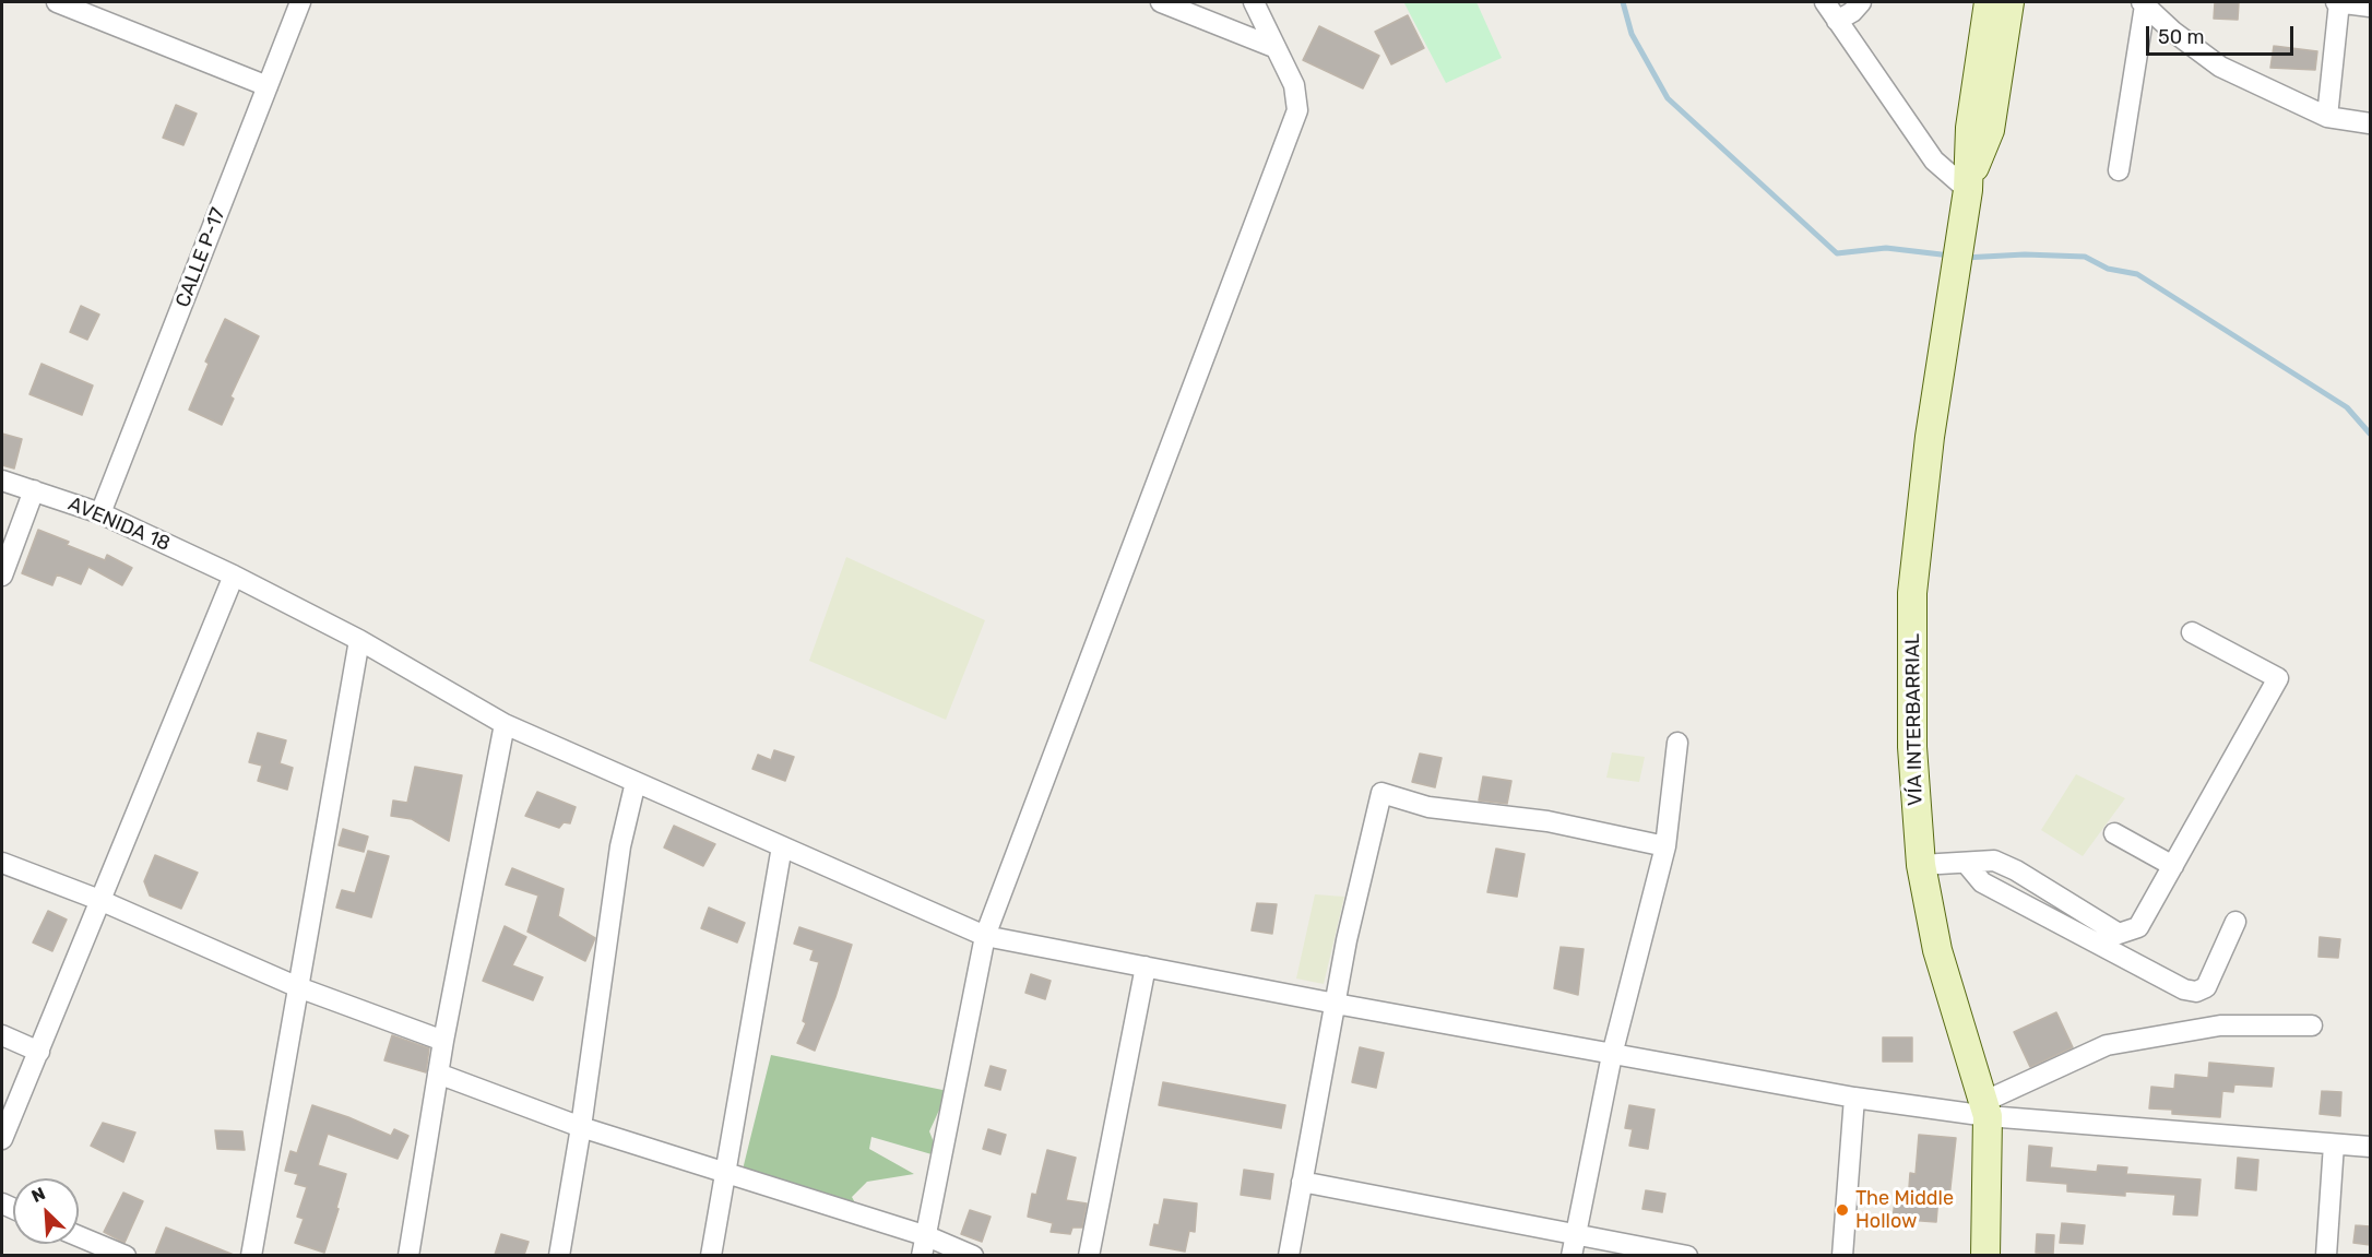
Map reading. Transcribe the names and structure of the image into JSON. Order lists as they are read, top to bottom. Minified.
{"streets":{"main road":["VÍA INTERBARRIAL"],"street":["CALLE P-17","AVENIDA 18"]},"crossings":[["CALLE P-17","AVENIDA 18"],["AVENIDA 18","VÍA INTERBARRIAL"]],"places":["The Middle Hollow"],"scale_bar":"50 m","north":"top left"}
